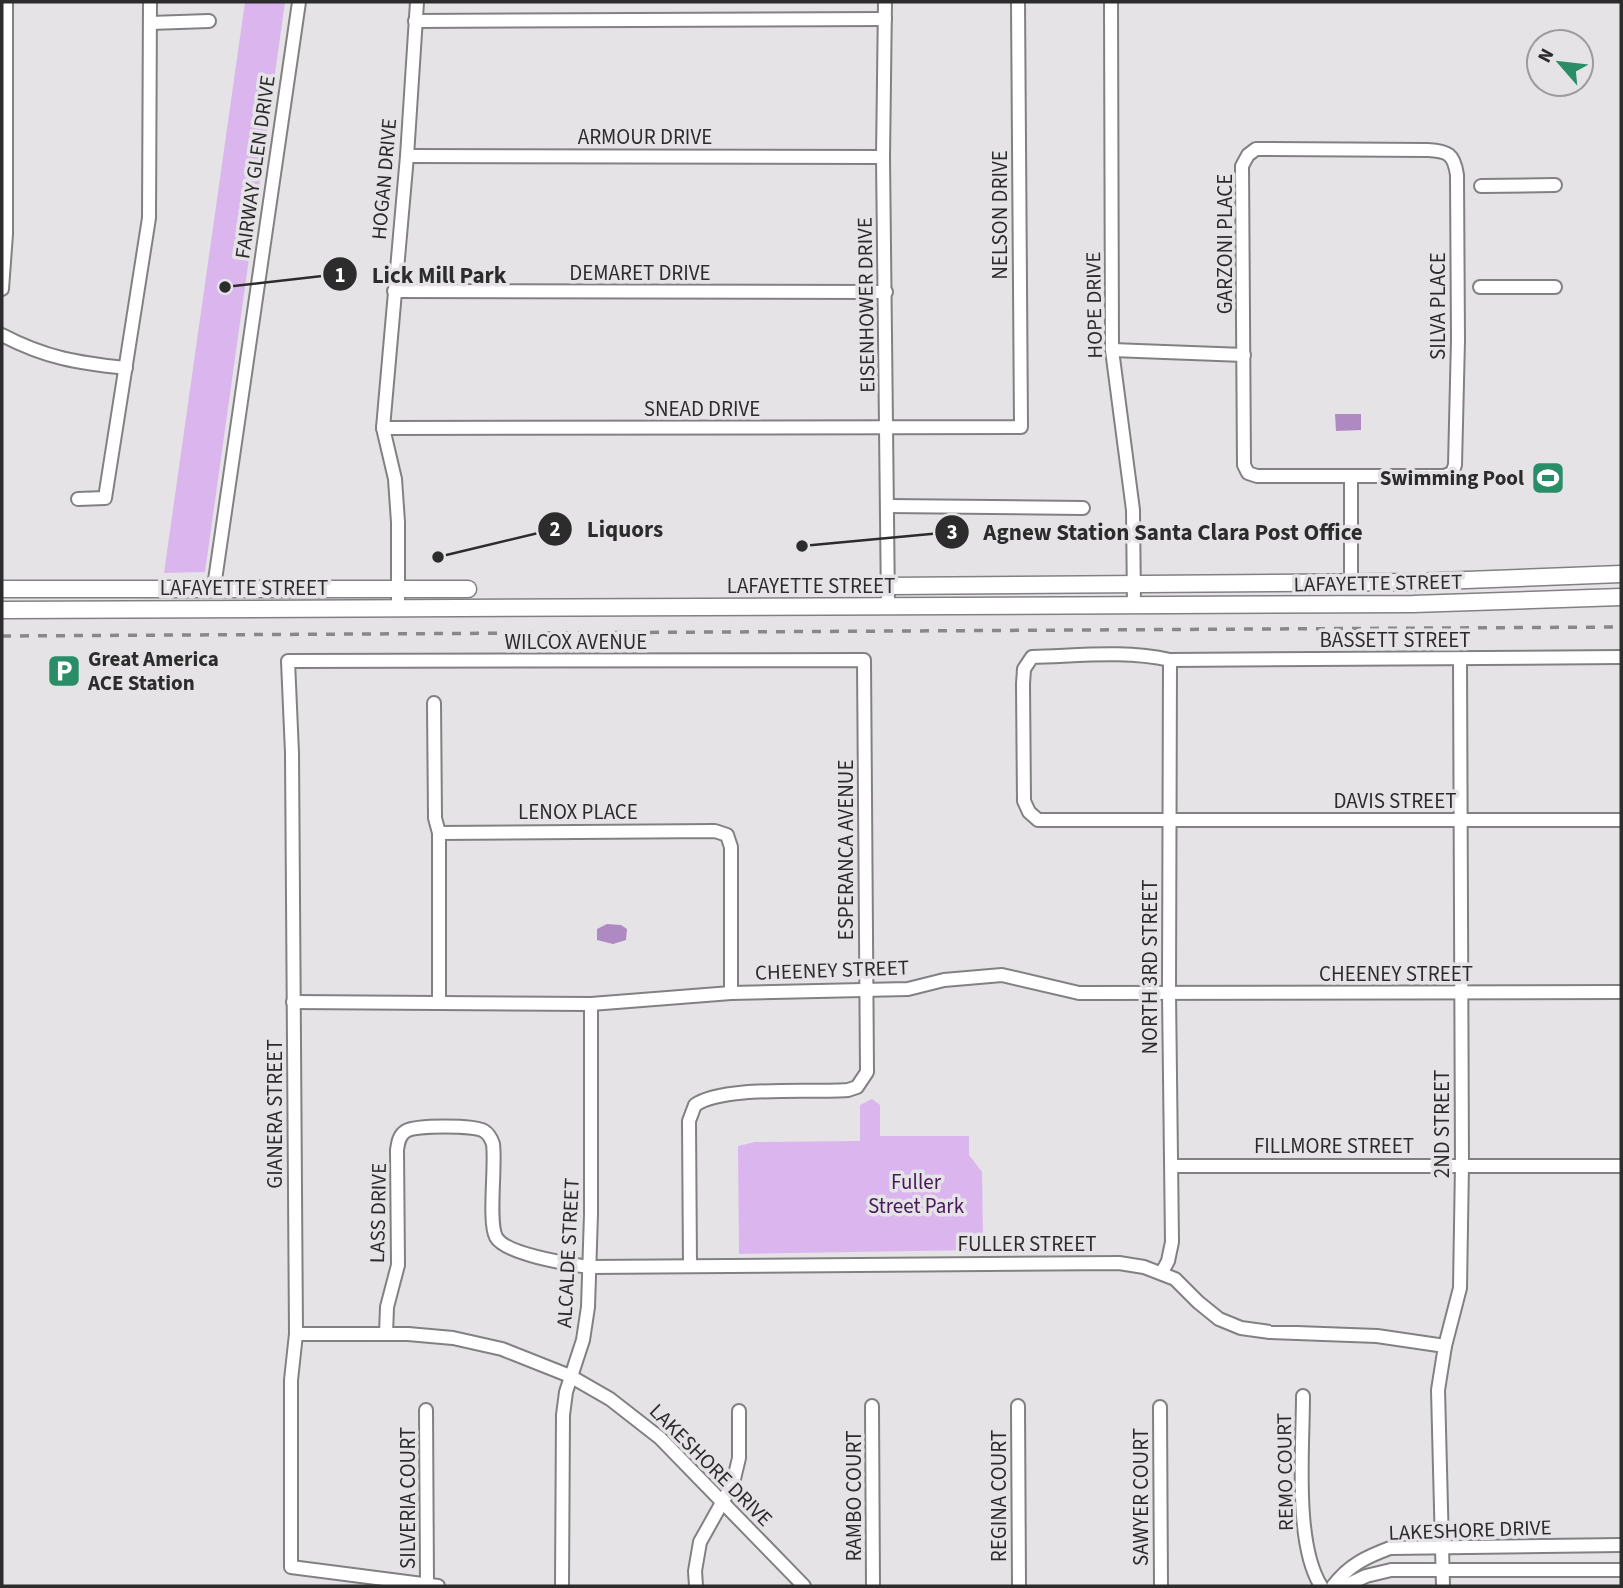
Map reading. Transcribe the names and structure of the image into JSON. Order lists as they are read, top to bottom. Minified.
{"streets":{"main road":["LAFAYETTE STREET"],"street":["ARMOUR DRIVE","FAIRWAY GLEN DRIVE","HOGAN DRIVE","NELSON DRIVE","GARZONI PLACE","DEMARET DRIVE","EISENHOWER DRIVE","HOPE DRIVE","SILVA PLACE","SNEAD DRIVE","BASSETT STREET","WILCOX AVENUE","DAVIS STREET","LENOX PLACE","ESPERANCA AVENUE","NORTH 3RD STREET","CHEENEY STREET","GIANERA STREET","2ND STREET","FILLMORE STREET","LASS DRIVE","FULLER STREET","ALCALDE STREET","LAKESHORE DRIVE","REMO COURT","RAMBO COURT","REGINA COURT","SAWYER COURT","SILVERIA COURT"]},"crossings":[["ARMOUR DRIVE","HOGAN DRIVE"],["ARMOUR DRIVE","EISENHOWER DRIVE"],["FAIRWAY GLEN DRIVE","LAFAYETTE STREET"],["HOGAN DRIVE","DEMARET DRIVE"],["HOGAN DRIVE","SNEAD DRIVE"],["HOGAN DRIVE","LAFAYETTE STREET"],["NELSON DRIVE","SNEAD DRIVE"],["GARZONI PLACE","SILVA PLACE"],["DEMARET DRIVE","EISENHOWER DRIVE"],["EISENHOWER DRIVE","SNEAD DRIVE"],["EISENHOWER DRIVE","LAFAYETTE STREET"],["HOPE DRIVE","LAFAYETTE STREET"],["BASSETT STREET","DAVIS STREET"],["BASSETT STREET","NORTH 3RD STREET"],["BASSETT STREET","2ND STREET"],["WILCOX AVENUE","ESPERANCA AVENUE"],["WILCOX AVENUE","GIANERA STREET"],["DAVIS STREET","NORTH 3RD STREET"],["DAVIS STREET","2ND STREET"],["LENOX PLACE","CHEENEY STREET"],["ESPERANCA AVENUE","CHEENEY STREET"],["ESPERANCA AVENUE","FULLER STREET"],["NORTH 3RD STREET","CHEENEY STREET"],["NORTH 3RD STREET","FILLMORE STREET"],["NORTH 3RD STREET","FULLER STREET"],["CHEENEY STREET","GIANERA STREET"],["CHEENEY STREET","2ND STREET"],["CHEENEY STREET","ALCALDE STREET"],["GIANERA STREET","LAKESHORE DRIVE"],["GIANERA STREET","SILVERIA COURT"],["2ND STREET","FILLMORE STREET"],["2ND STREET","FULLER STREET"],["2ND STREET","LAKESHORE DRIVE"],["LASS DRIVE","FULLER STREET"],["LASS DRIVE","ALCALDE STREET"],["LASS DRIVE","LAKESHORE DRIVE"],["FULLER STREET","ALCALDE STREET"],["ALCALDE STREET","LAKESHORE DRIVE"]],"parks":["Fuller Street Park"],"places":{"other":["Lick Mill Park","Agnew Station Santa Clara Post Office","Liquors"],"sports":["Swimming Pool"],"parking":["Great America ACE Station"]},"north":"top left"}
